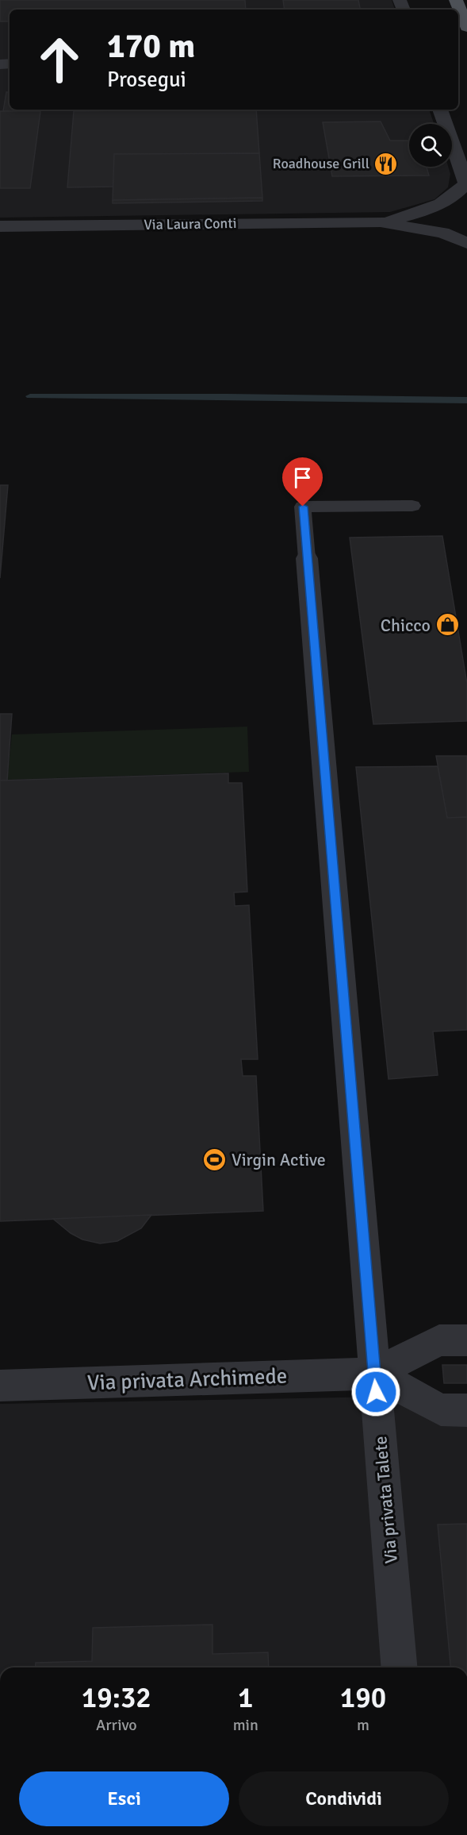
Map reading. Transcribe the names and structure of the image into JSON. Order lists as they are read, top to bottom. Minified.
{"streets":{"street":["Via Laura Conti","Via privata Archimede","Via privata Talete"]},"crossings":[["Via privata Archimede","Via privata Talete"]],"places":{"restaurant":["Roadhouse Grill"],"shop":["Chicco"],"sports":["Virgin Active"]},"page":{"turn":["170 m","Prosegui"],"eta":["19:32","Arrivo","1","min","190","m"],"buttons":["Esci","Condividi"]}}
